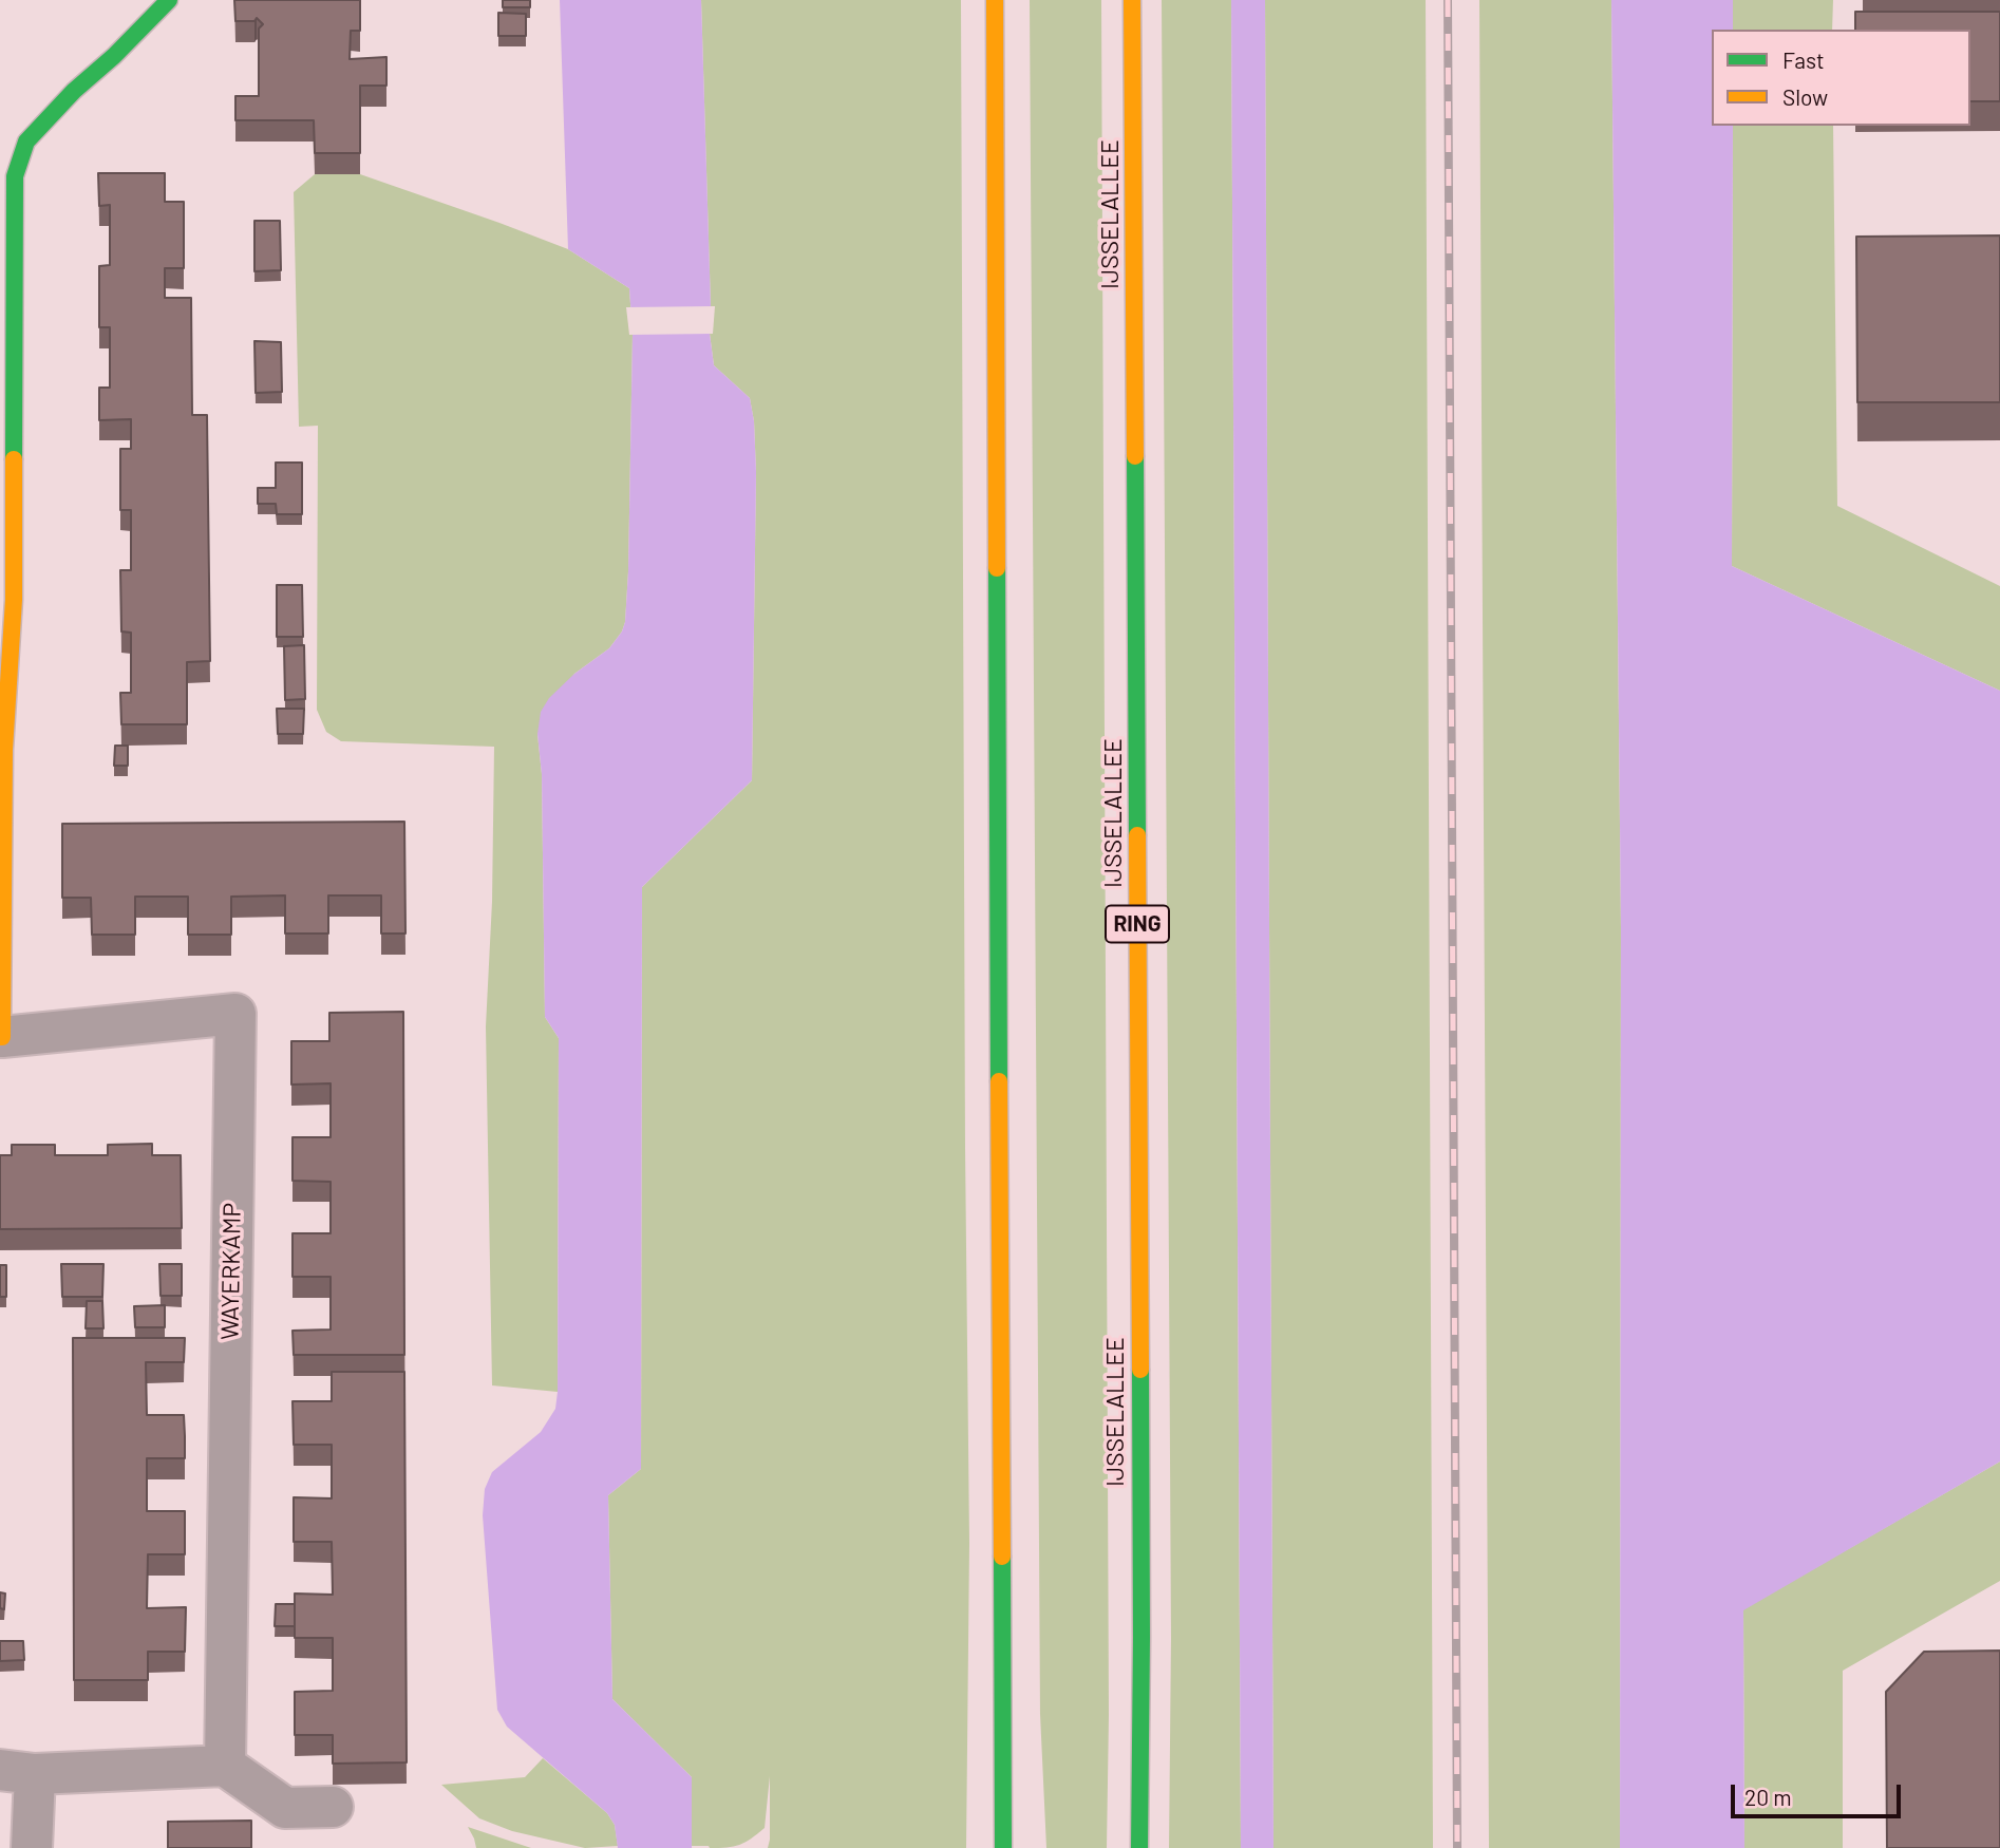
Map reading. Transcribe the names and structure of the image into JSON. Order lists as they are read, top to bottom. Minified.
{"streets":{"main road":["IJSSELALLEE","RING"],"street":["WAYERKAMP"]},"legend":["Fast","Slow"],"scale_bar":"20 m"}
